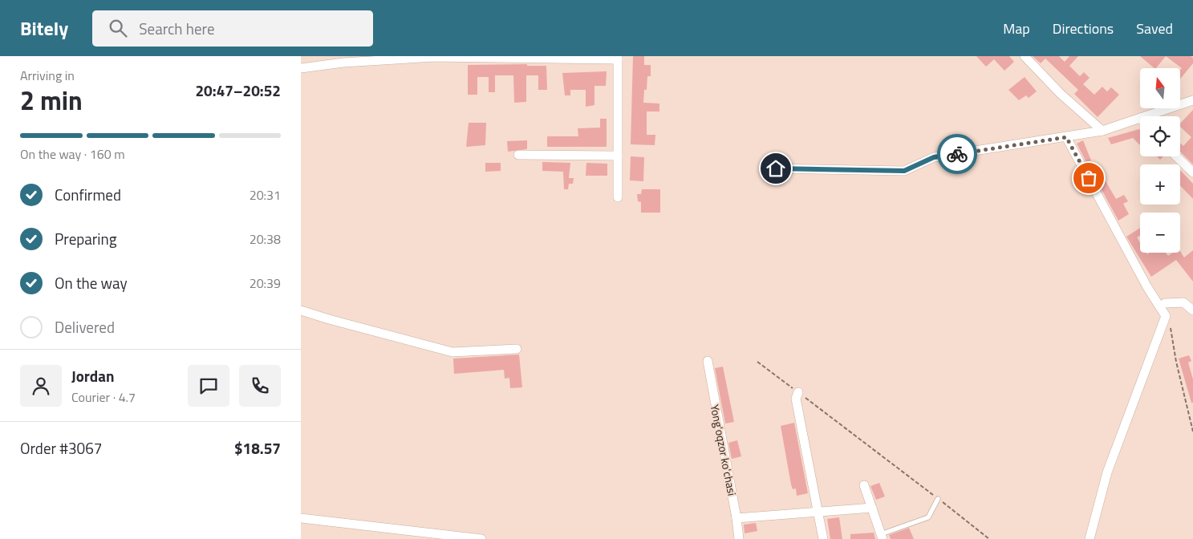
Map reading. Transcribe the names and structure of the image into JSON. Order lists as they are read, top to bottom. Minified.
{"streets":{"street":["Yongʻoqzor koʻchasi"]},"north":"top","page":{"header":"Bitely","search":"Search here","nav":["Map","Directions","Saved"],"heading":["2 min","Arriving in","20:47–20:52"],"panel":["Jordan","Courier · 4.7","Order #3067","$18.57"],"map_buttons":["+","−"],"bar":"On the way · 160 m","list":[["Confirmed","20:31"],["Preparing","20:38"],["On the way","20:39"],"Delivered"]}}
